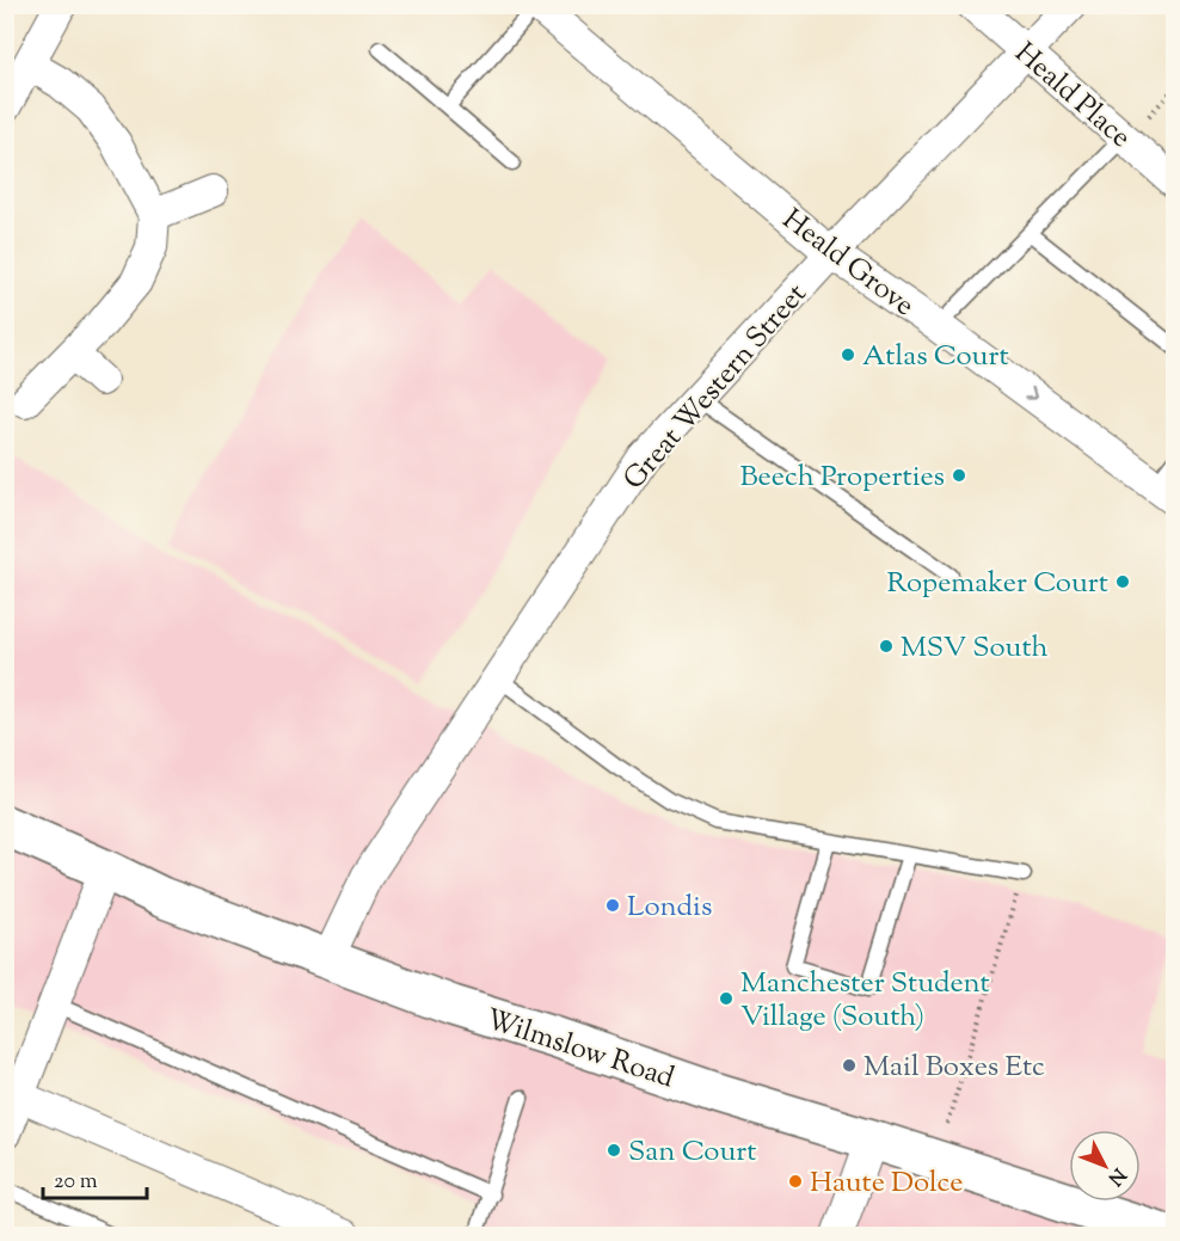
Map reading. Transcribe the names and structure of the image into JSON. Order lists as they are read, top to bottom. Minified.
{"streets":{"main road":["Wilmslow Road"],"street":["Heald Place","Heald Grove","Great Western Street"]},"crossings":[["Heald Place","Great Western Street"],["Heald Grove","Great Western Street"],["Great Western Street","Wilmslow Road"]],"one_way":["Heald Grove"],"places":["Atlas Court","Beech Properties","Ropemaker Court","MSV South","Londis","Manchester Student Village (South)","Mail Boxes Etc","San Court","Haute Dolce"],"scale_bar":"20 m","north":"bottom right"}
